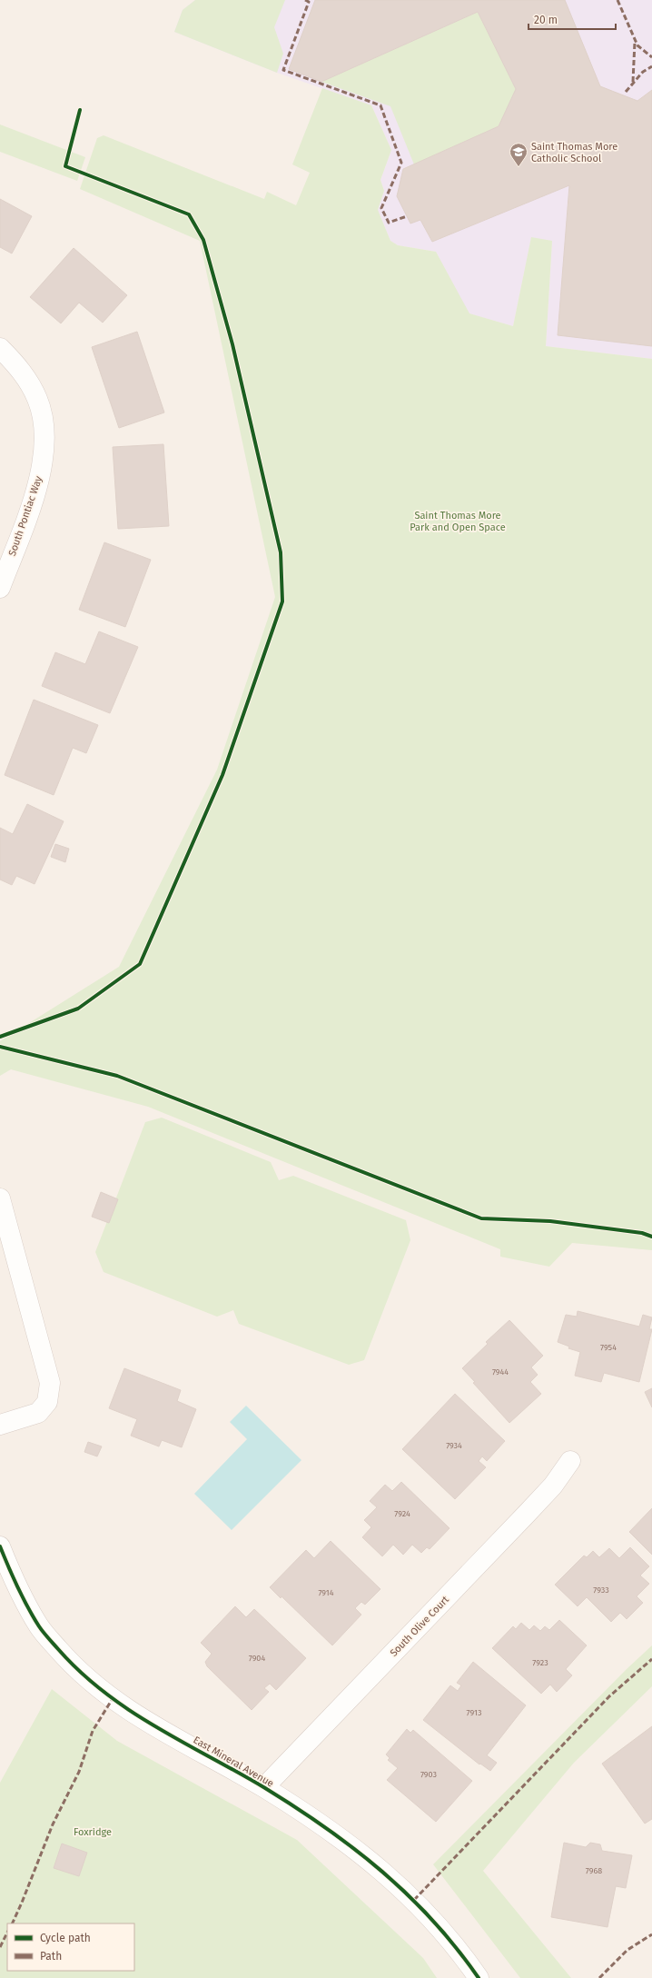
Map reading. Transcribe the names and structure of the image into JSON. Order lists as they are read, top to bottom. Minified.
{"streets":{"street":["South Pontiac Way","South Olive Court","East Mineral Avenue"]},"crossings":[["South Olive Court","East Mineral Avenue"]],"parks":["Saint Thomas More Park and Open Space","Foxridge"],"places":{"school or university":["Saint Thomas More Catholic School"]},"house_numbers":["7954","7944","7934","7924","7933","7914","7904","7923","7913","7903","7968"],"legend":["Cycle path","Path"],"scale_bar":"20 m"}
